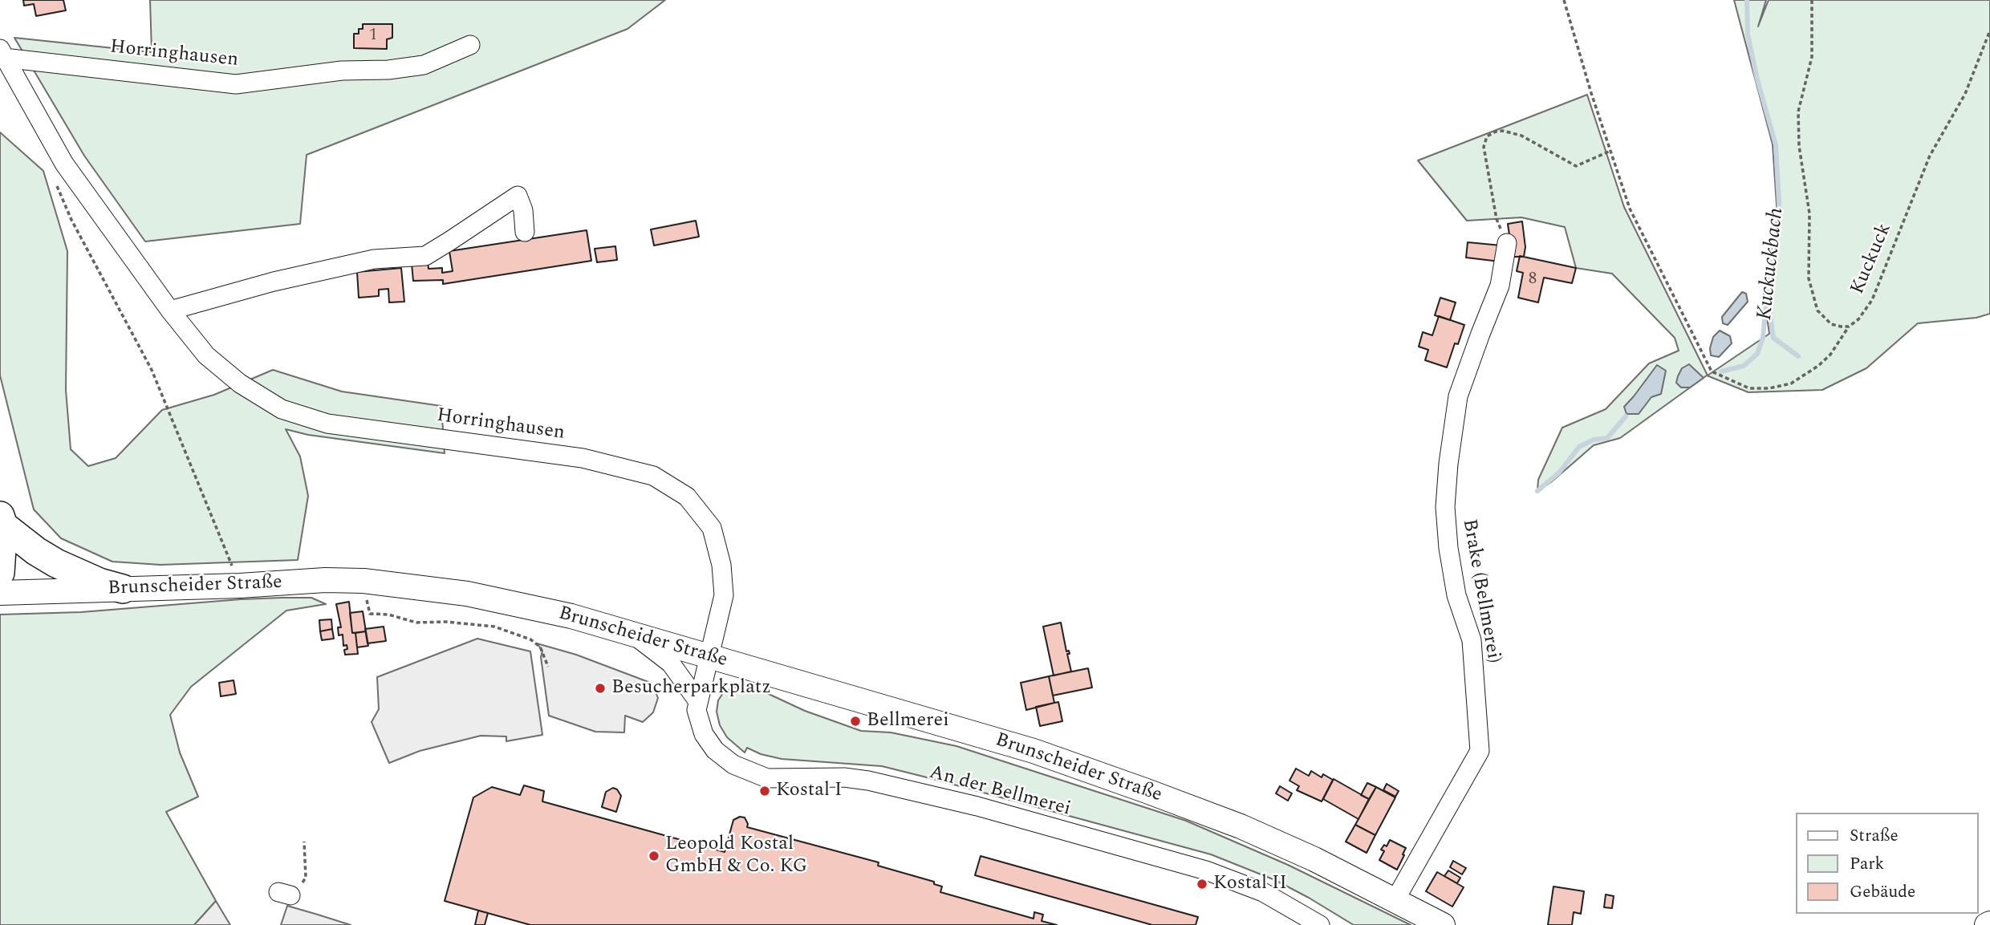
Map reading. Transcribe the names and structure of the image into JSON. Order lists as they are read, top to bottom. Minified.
{"streets":{"main road":["Brunscheider Straße"],"street":["Horringhausen","Brake (Bellmerei)","An der Bellmerei"],"path":["Kuckuck"]},"crossings":[["Horringhausen","Brunscheider Straße"],["Horringhausen","An der Bellmerei"],["Brunscheider Straße","Brake (Bellmerei)"],["Brunscheider Straße","An der Bellmerei"]],"water":["Kuckuckbach"],"places":["Besucherparkplatz","Bellmerei","Kostal I","Leopold Kostal GmbH & Co. KG","Kostal II"],"house_numbers":["1","8"],"legend":["Straße","Park","Gebäude"]}
